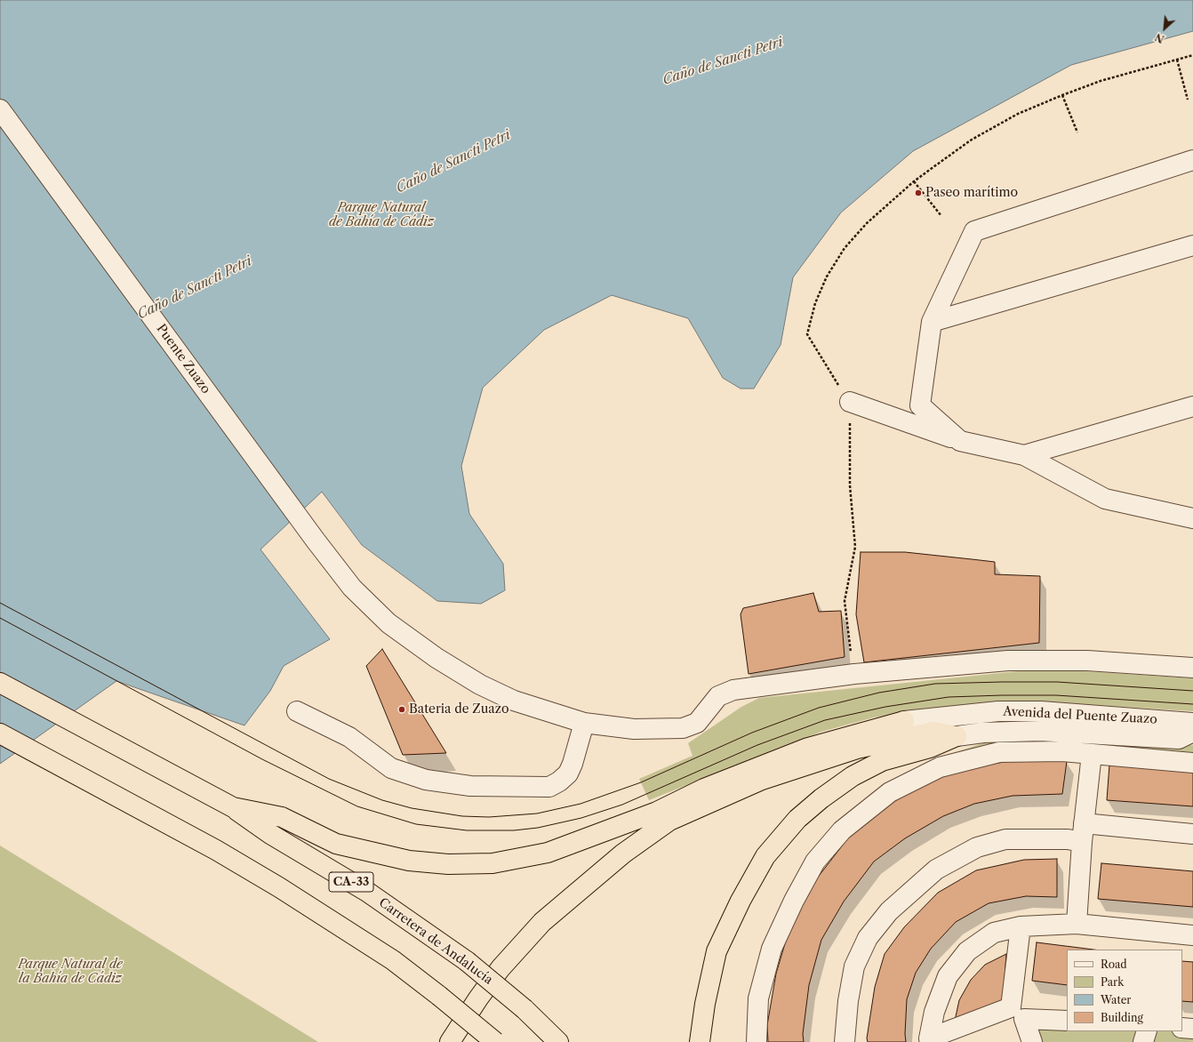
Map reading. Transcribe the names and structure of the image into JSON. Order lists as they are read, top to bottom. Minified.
{"streets":{"highway":["CA-33","Carretera de Andalucía"],"street":["Puente Zuazo","Avenida del Puente Zuazo"]},"crossings":[["CA-33","Carretera de Andalucía"]],"water":["Caño de Sancti Petri"],"parks":["Parque Natural de Bahía de Cádiz","Parque Natural de la Bahía de Cádiz"],"places":["Paseo marítimo","Bateria de Zuazo"],"legend":["Road","Park","Water","Building"],"north":"bottom left"}
